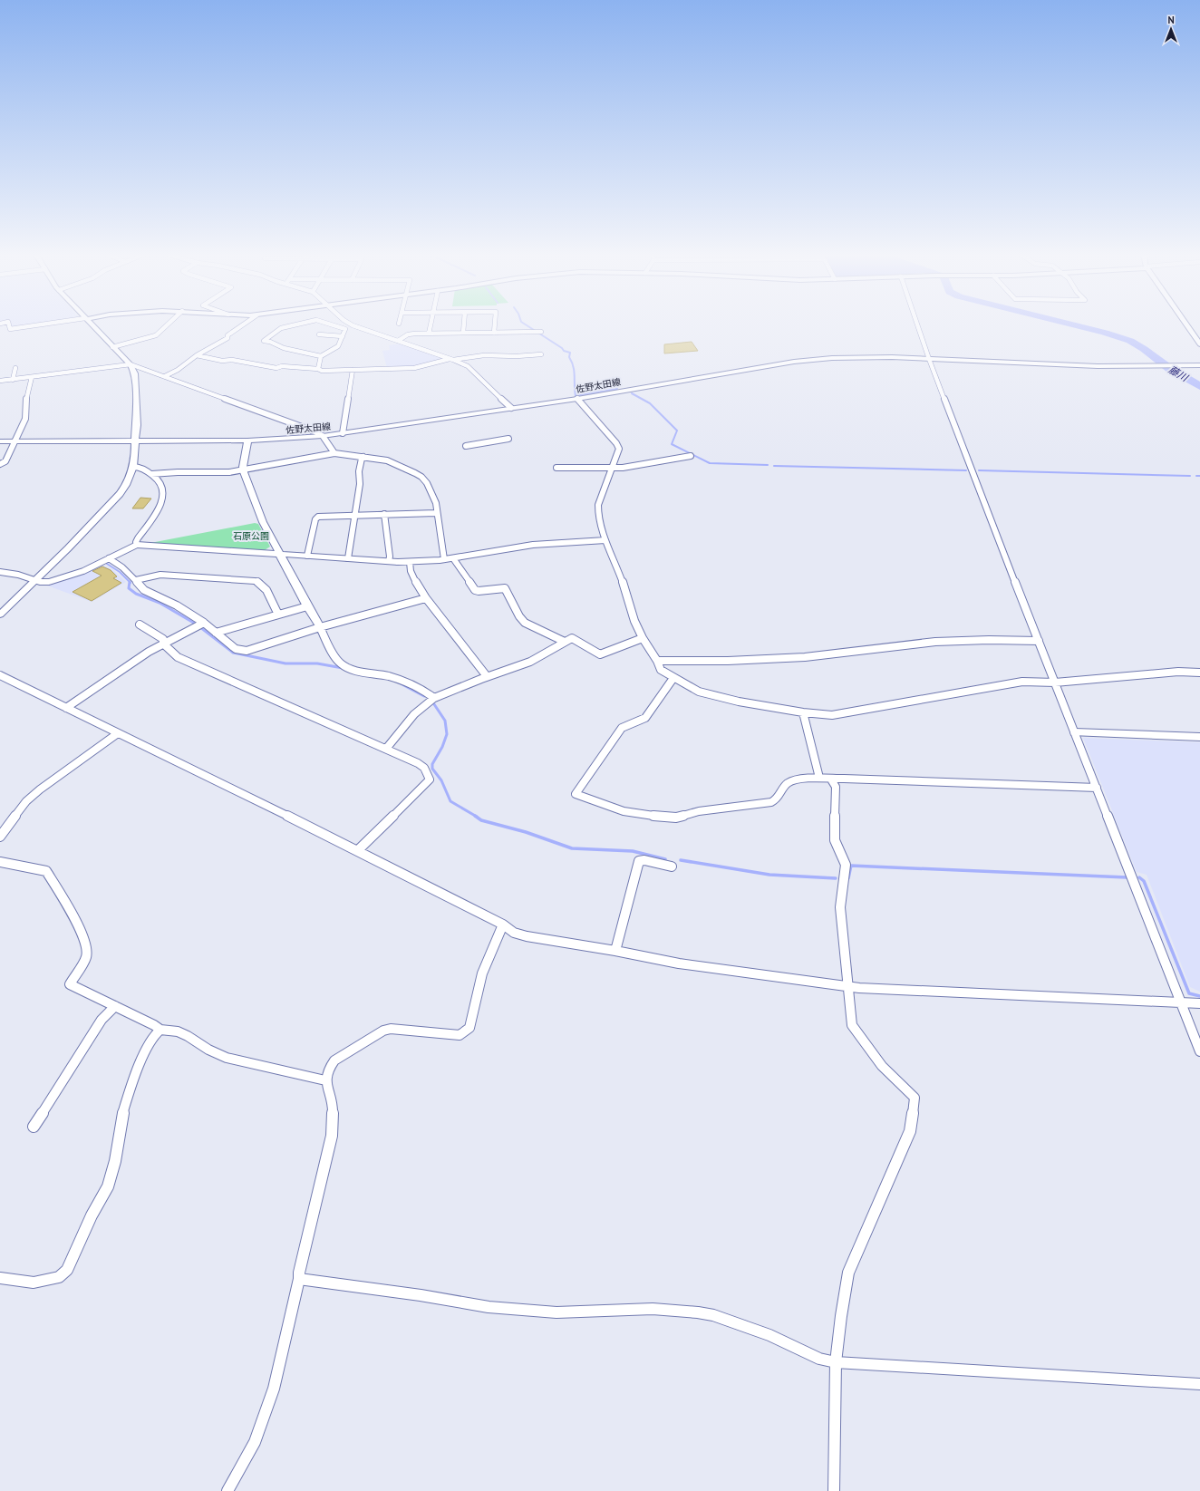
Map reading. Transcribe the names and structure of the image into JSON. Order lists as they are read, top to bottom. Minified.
{"streets":{"street":["佐野太田線"]},"water":["藤川"],"parks":["石原公園"],"north":"top"}
